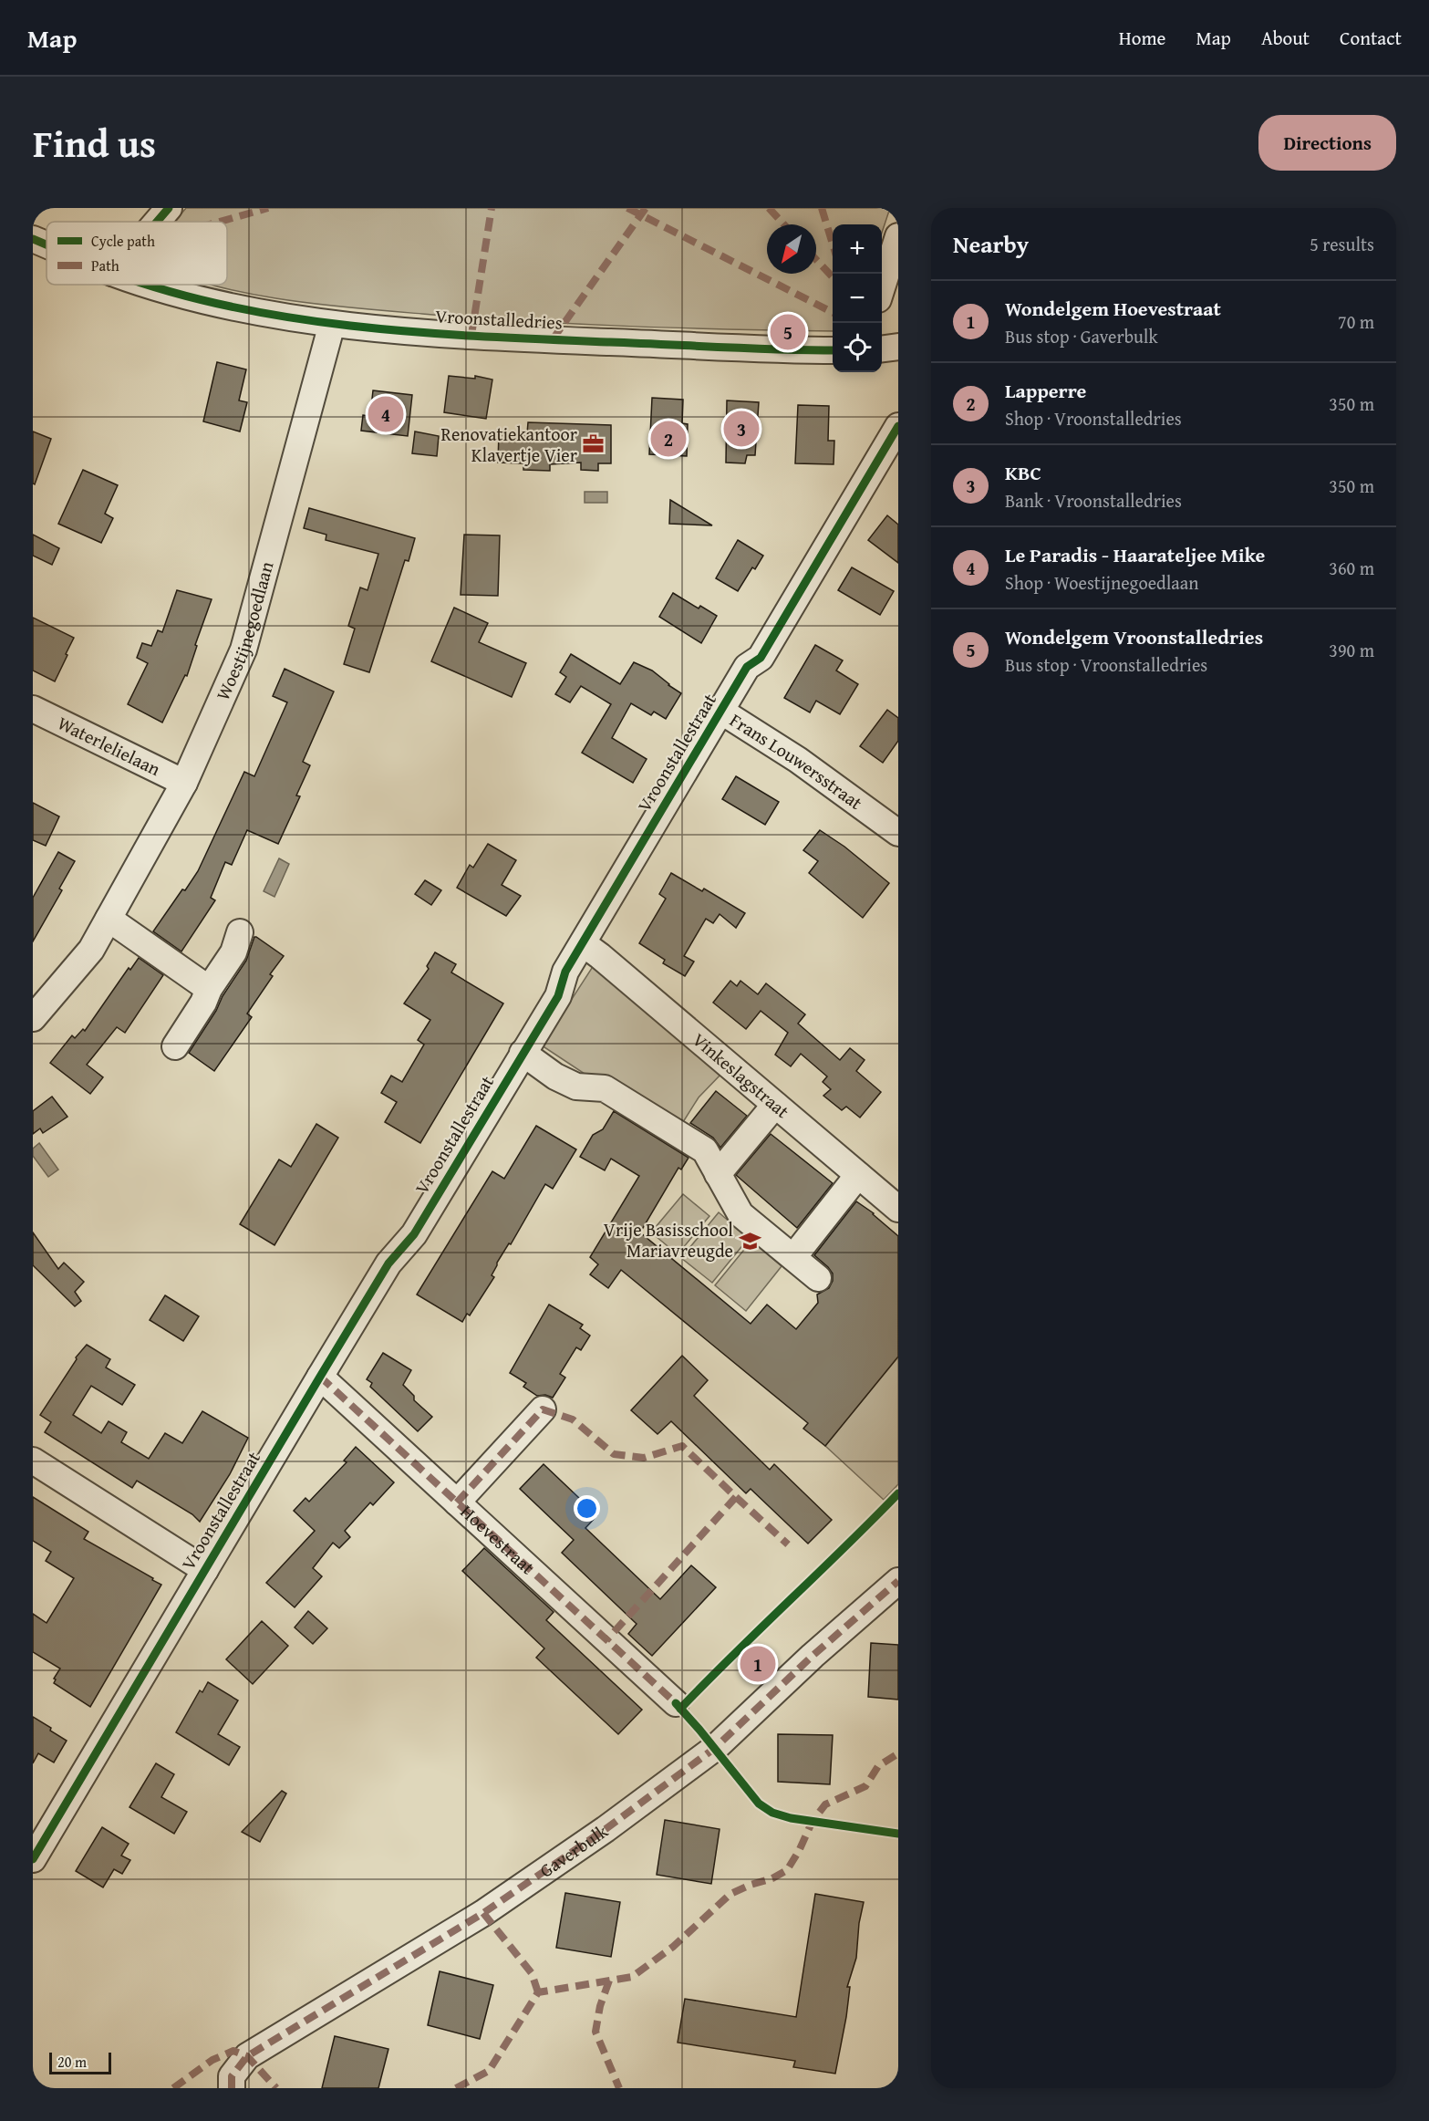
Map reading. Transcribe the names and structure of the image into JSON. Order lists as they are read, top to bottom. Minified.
{"streets":{"street":["Vroonstalledries","Woestijnegoedlaan","Waterlelielaan","Vroonstallestraat","Frans Louwersstraat","Vinkeslagstraat","Hoevestraat","Gaverbulk"]},"crossings":[["Vroonstalledries","Woestijnegoedlaan"],["Woestijnegoedlaan","Waterlelielaan"],["Vroonstallestraat","Frans Louwersstraat"],["Vroonstallestraat","Vinkeslagstraat"],["Vroonstallestraat","Hoevestraat"]],"places":{"office":["Renovatiekantoor Klavertje Vier"],"school or university":["Vrije Basisschool Mariavreugde"]},"legend":["Cycle path","Path"],"scale_bar":"20 m","north":"bottom left","page":{"header":"Map","nav":["Home","Map","About","Contact"],"title":"Find us","buttons":"Directions","heading":["Nearby","5 results"],"map_buttons":["+","−"],"list":[{"mark":"1","name":"Wondelgem Hoevestraat","note":"Bus stop · Gaverbulk","value":"70 m"},{"mark":"2","name":"Lapperre","note":"Shop · Vroonstalledries","value":"350 m"},{"mark":"3","name":"KBC","note":"Bank · Vroonstalledries","value":"350 m"},{"mark":"4","name":"Le Paradis - Haarateljee Mike","note":"Shop · Woestijnegoedlaan","value":"360 m"},{"mark":"5","name":"Wondelgem Vroonstalledries","note":"Bus stop · Vroonstalledries","value":"390 m"}],"pins":["5","4","3","2","1"],"scale":"20 m"}}
